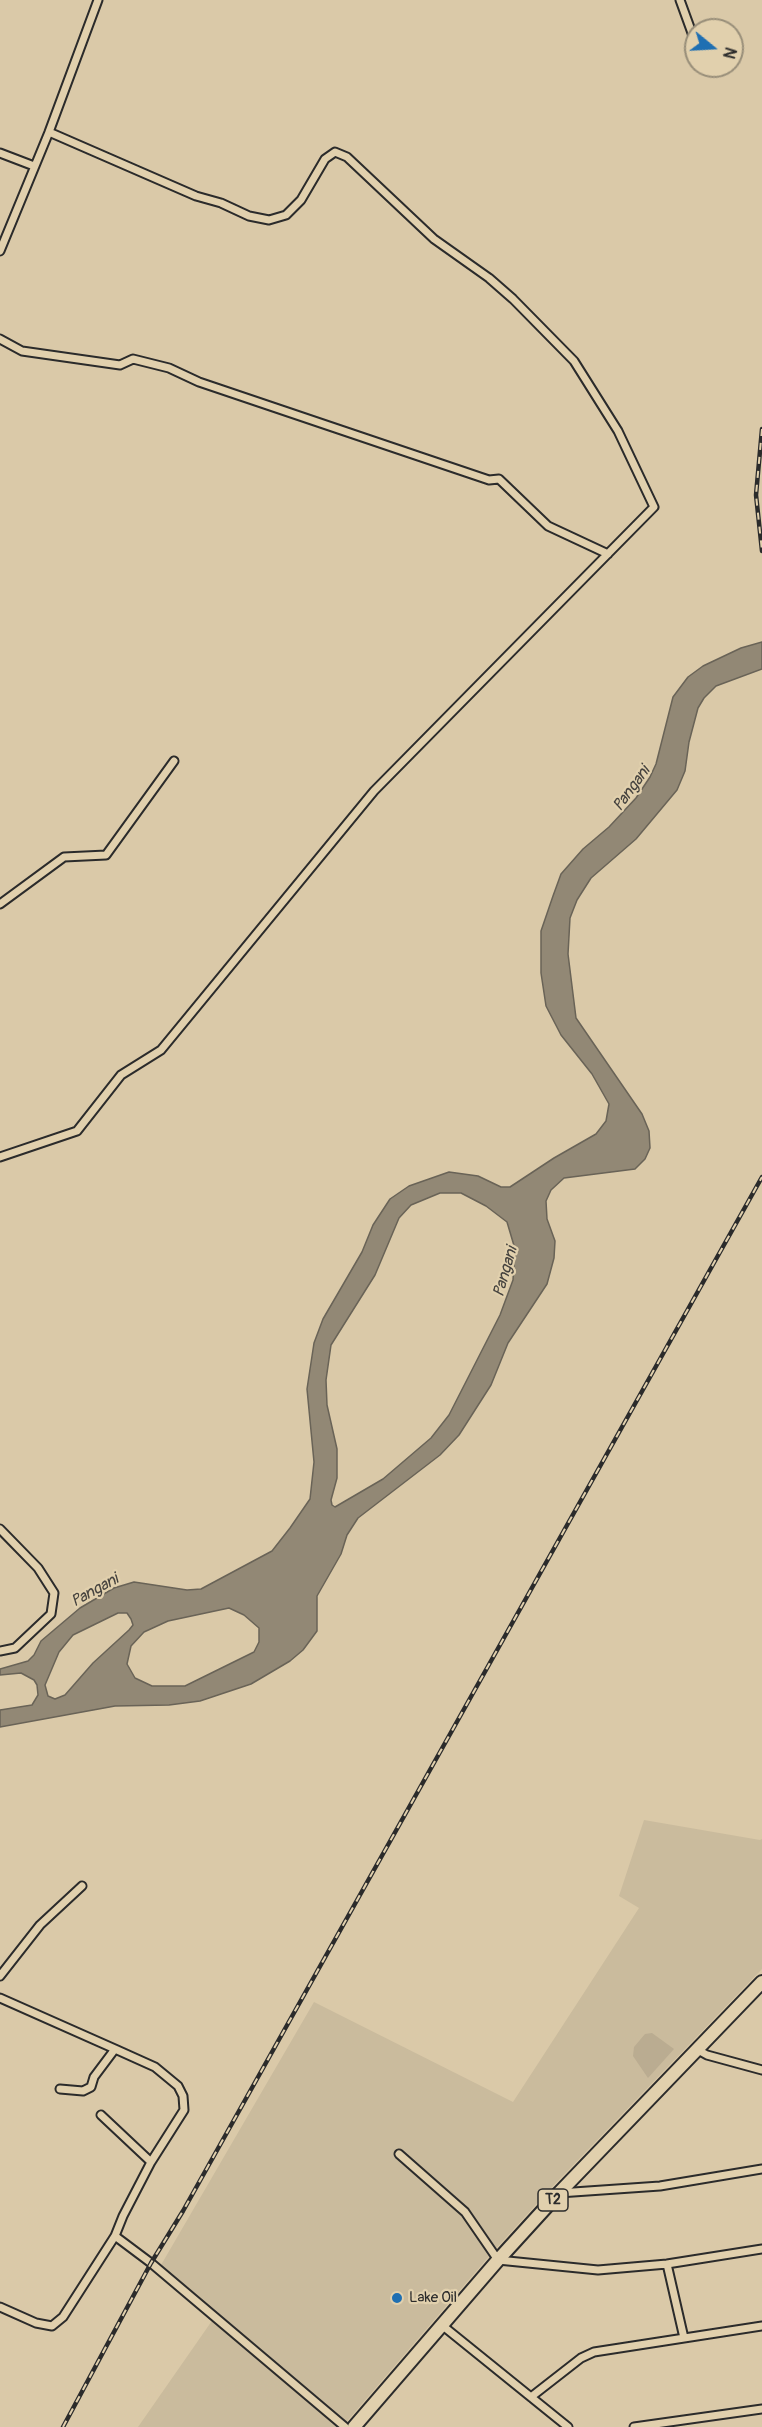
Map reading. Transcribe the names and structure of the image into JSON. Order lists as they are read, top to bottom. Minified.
{"streets":{"highway":["T2"]},"water":["Pangani"],"places":["Lake Oil"],"north":"right"}
